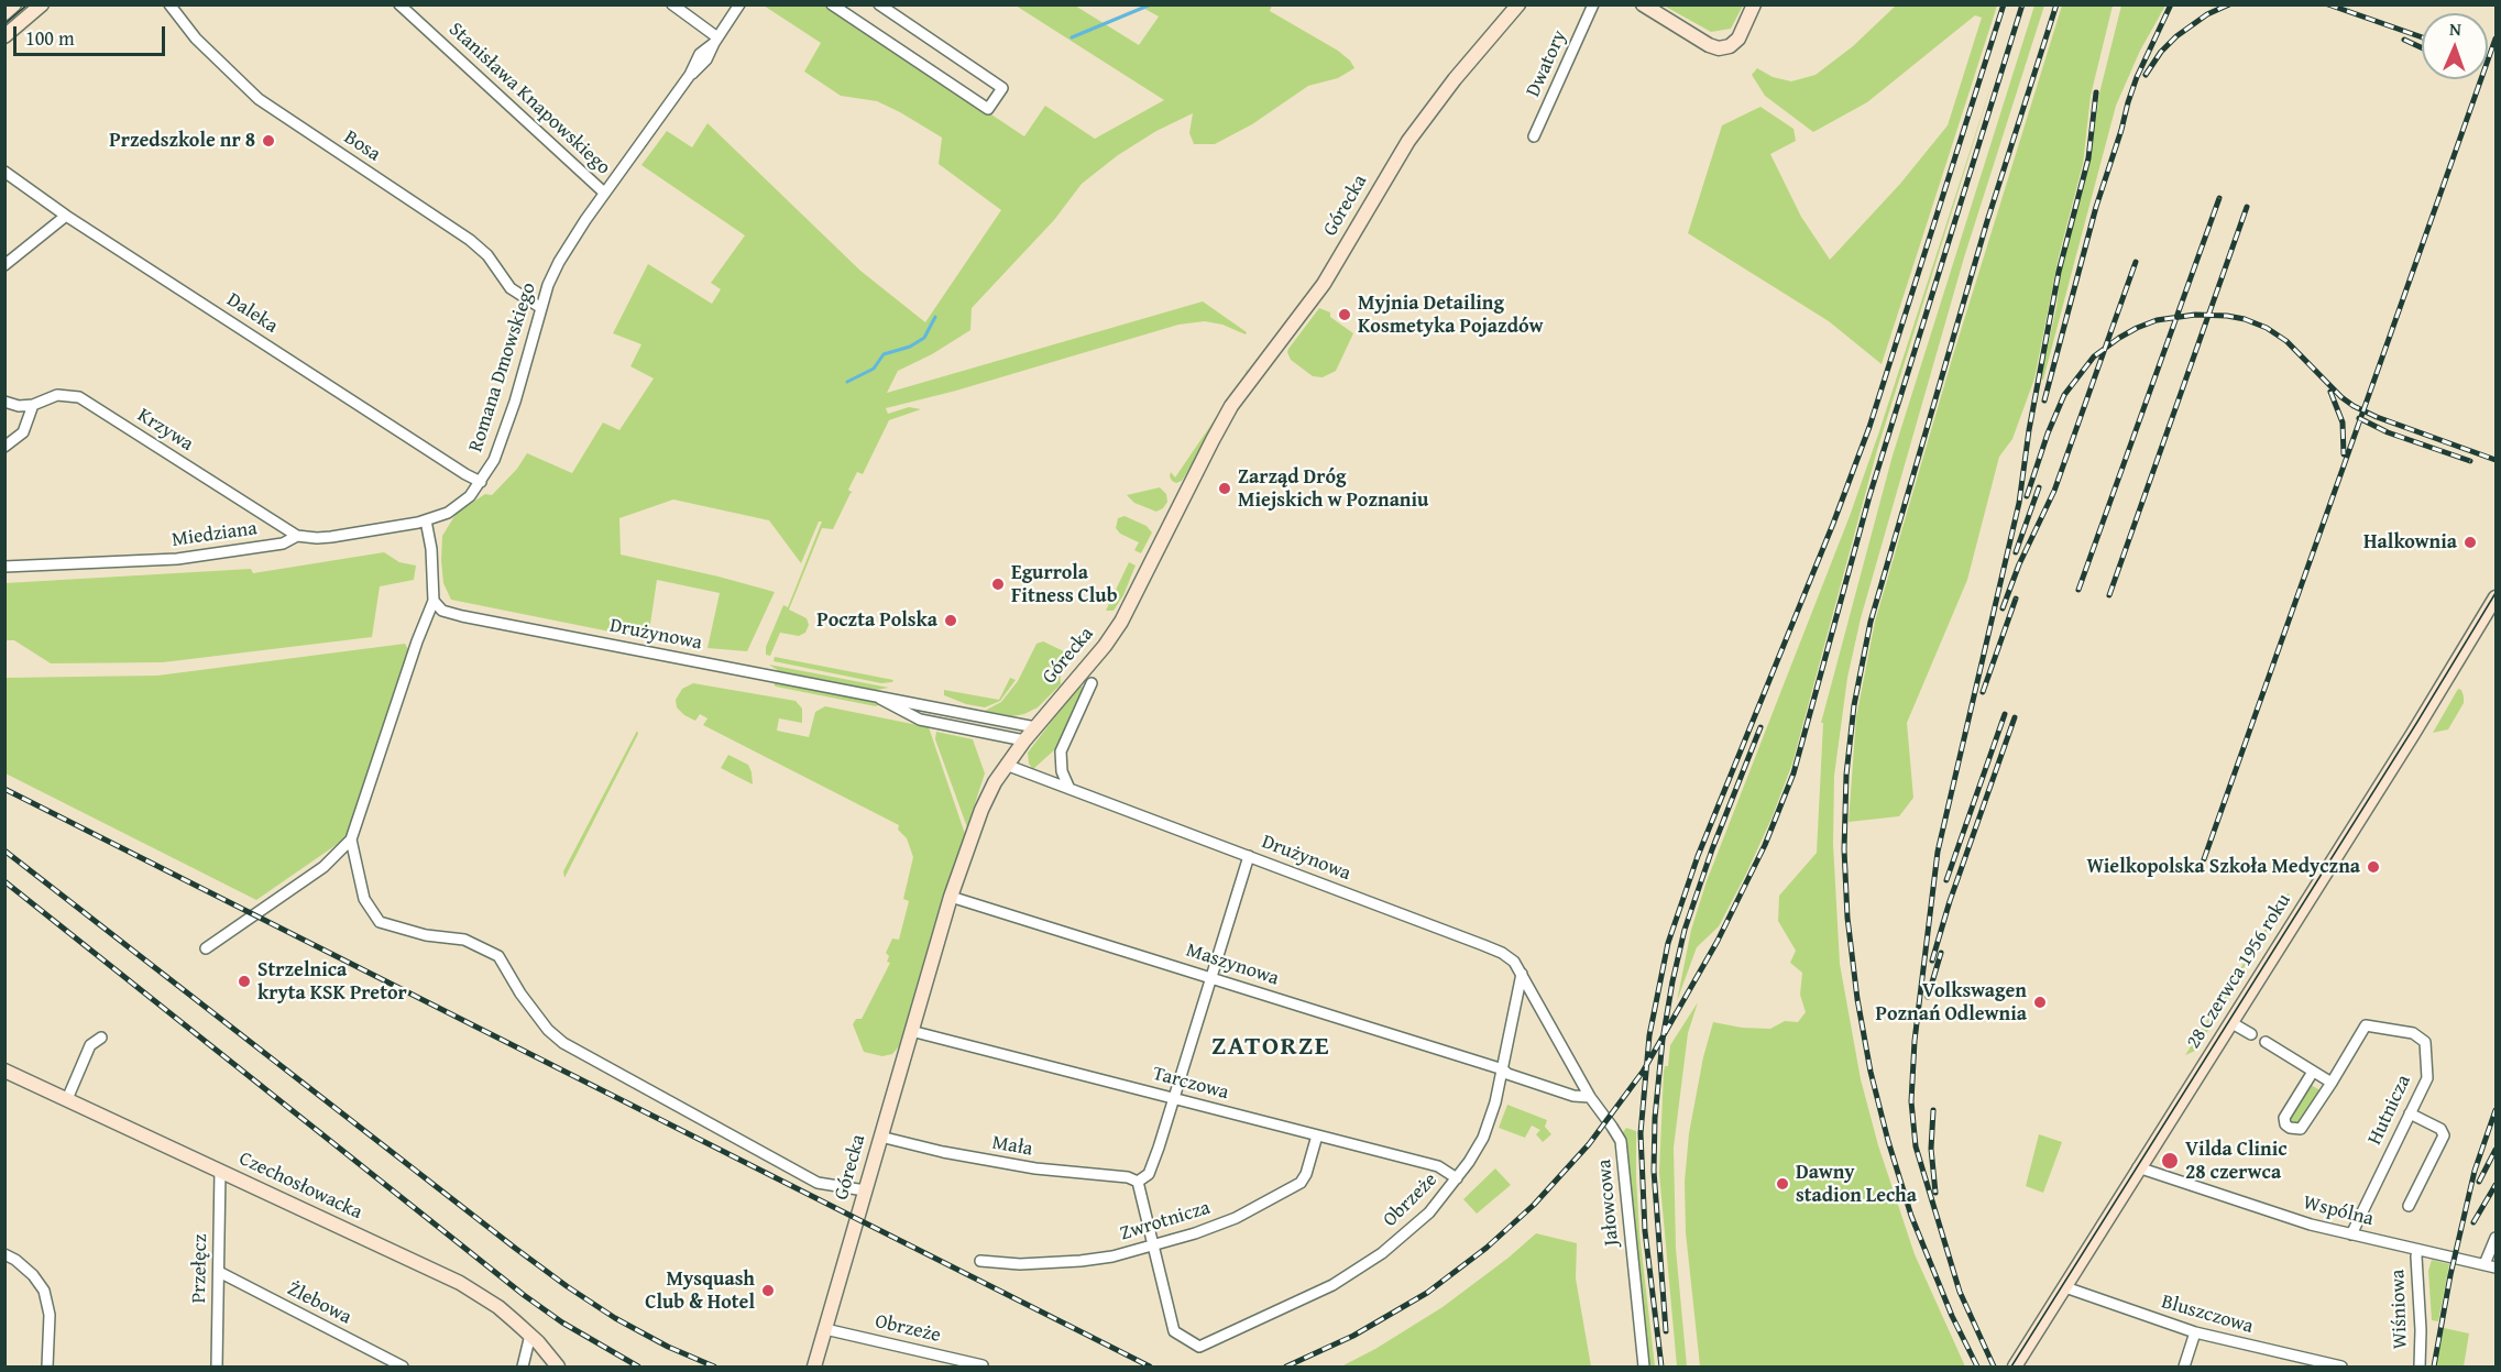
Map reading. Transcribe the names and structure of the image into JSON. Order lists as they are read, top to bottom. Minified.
{"streets":{"street":["Dwatory","Stanisława Knapowskiego","Bosa","Górecka","Daleka","Romana Dmowskiego","Krzywa","Miedziana","Drużynowa","Maszynowa","28 Czerwca 1956 roku","Tarczowa","Hutnicza","Mała","Czechosłowacka","Obrzeże","Jałowcowa","Wspólna","Zwrotnicza","Przełęcz","Żlebowa","Wiśniowa","Bluszczowa"]},"crossings":[["Stanisława Knapowskiego","Romana Dmowskiego"],["Bosa","Romana Dmowskiego"],["Górecka","Drużynowa"],["Górecka","Maszynowa"],["Górecka","Tarczowa"],["Górecka","Mała"],["Górecka","Obrzeże"],["Daleka","Romana Dmowskiego"],["Romana Dmowskiego","Miedziana"],["Krzywa","Miedziana"],["Drużynowa","Obrzeże"],["Drużynowa","Jałowcowa"],["Maszynowa","Obrzeże"],["28 Czerwca 1956 roku","Wspólna"],["28 Czerwca 1956 roku","Bluszczowa"],["Tarczowa","Obrzeże"],["Tarczowa","Zwrotnicza"],["Hutnicza","Wspólna"],["Czechosłowacka","Przełęcz"],["Obrzeże","Zwrotnicza"],["Wspólna","Wiśniowa"],["Przełęcz","Żlebowa"]],"districts":["ZATORZE"],"places":["Przedszkole nr 8","Myjnia Detailing Kosmetyka Pojazdów","Zarząd Dróg Miejskich w Poznaniu","Halkownia","Egurrola Fitness Club","Poczta Polska","Wielkopolska Szkoła Medyczna","Strzelnica kryta KSK Pretor","Volkswagen Poznań Odlewnia","Vilda Clinic 28 czerwca","Dawny stadion Lecha","Mysquash Club & Hotel"],"scale_bar":"100 m","north":"top"}
